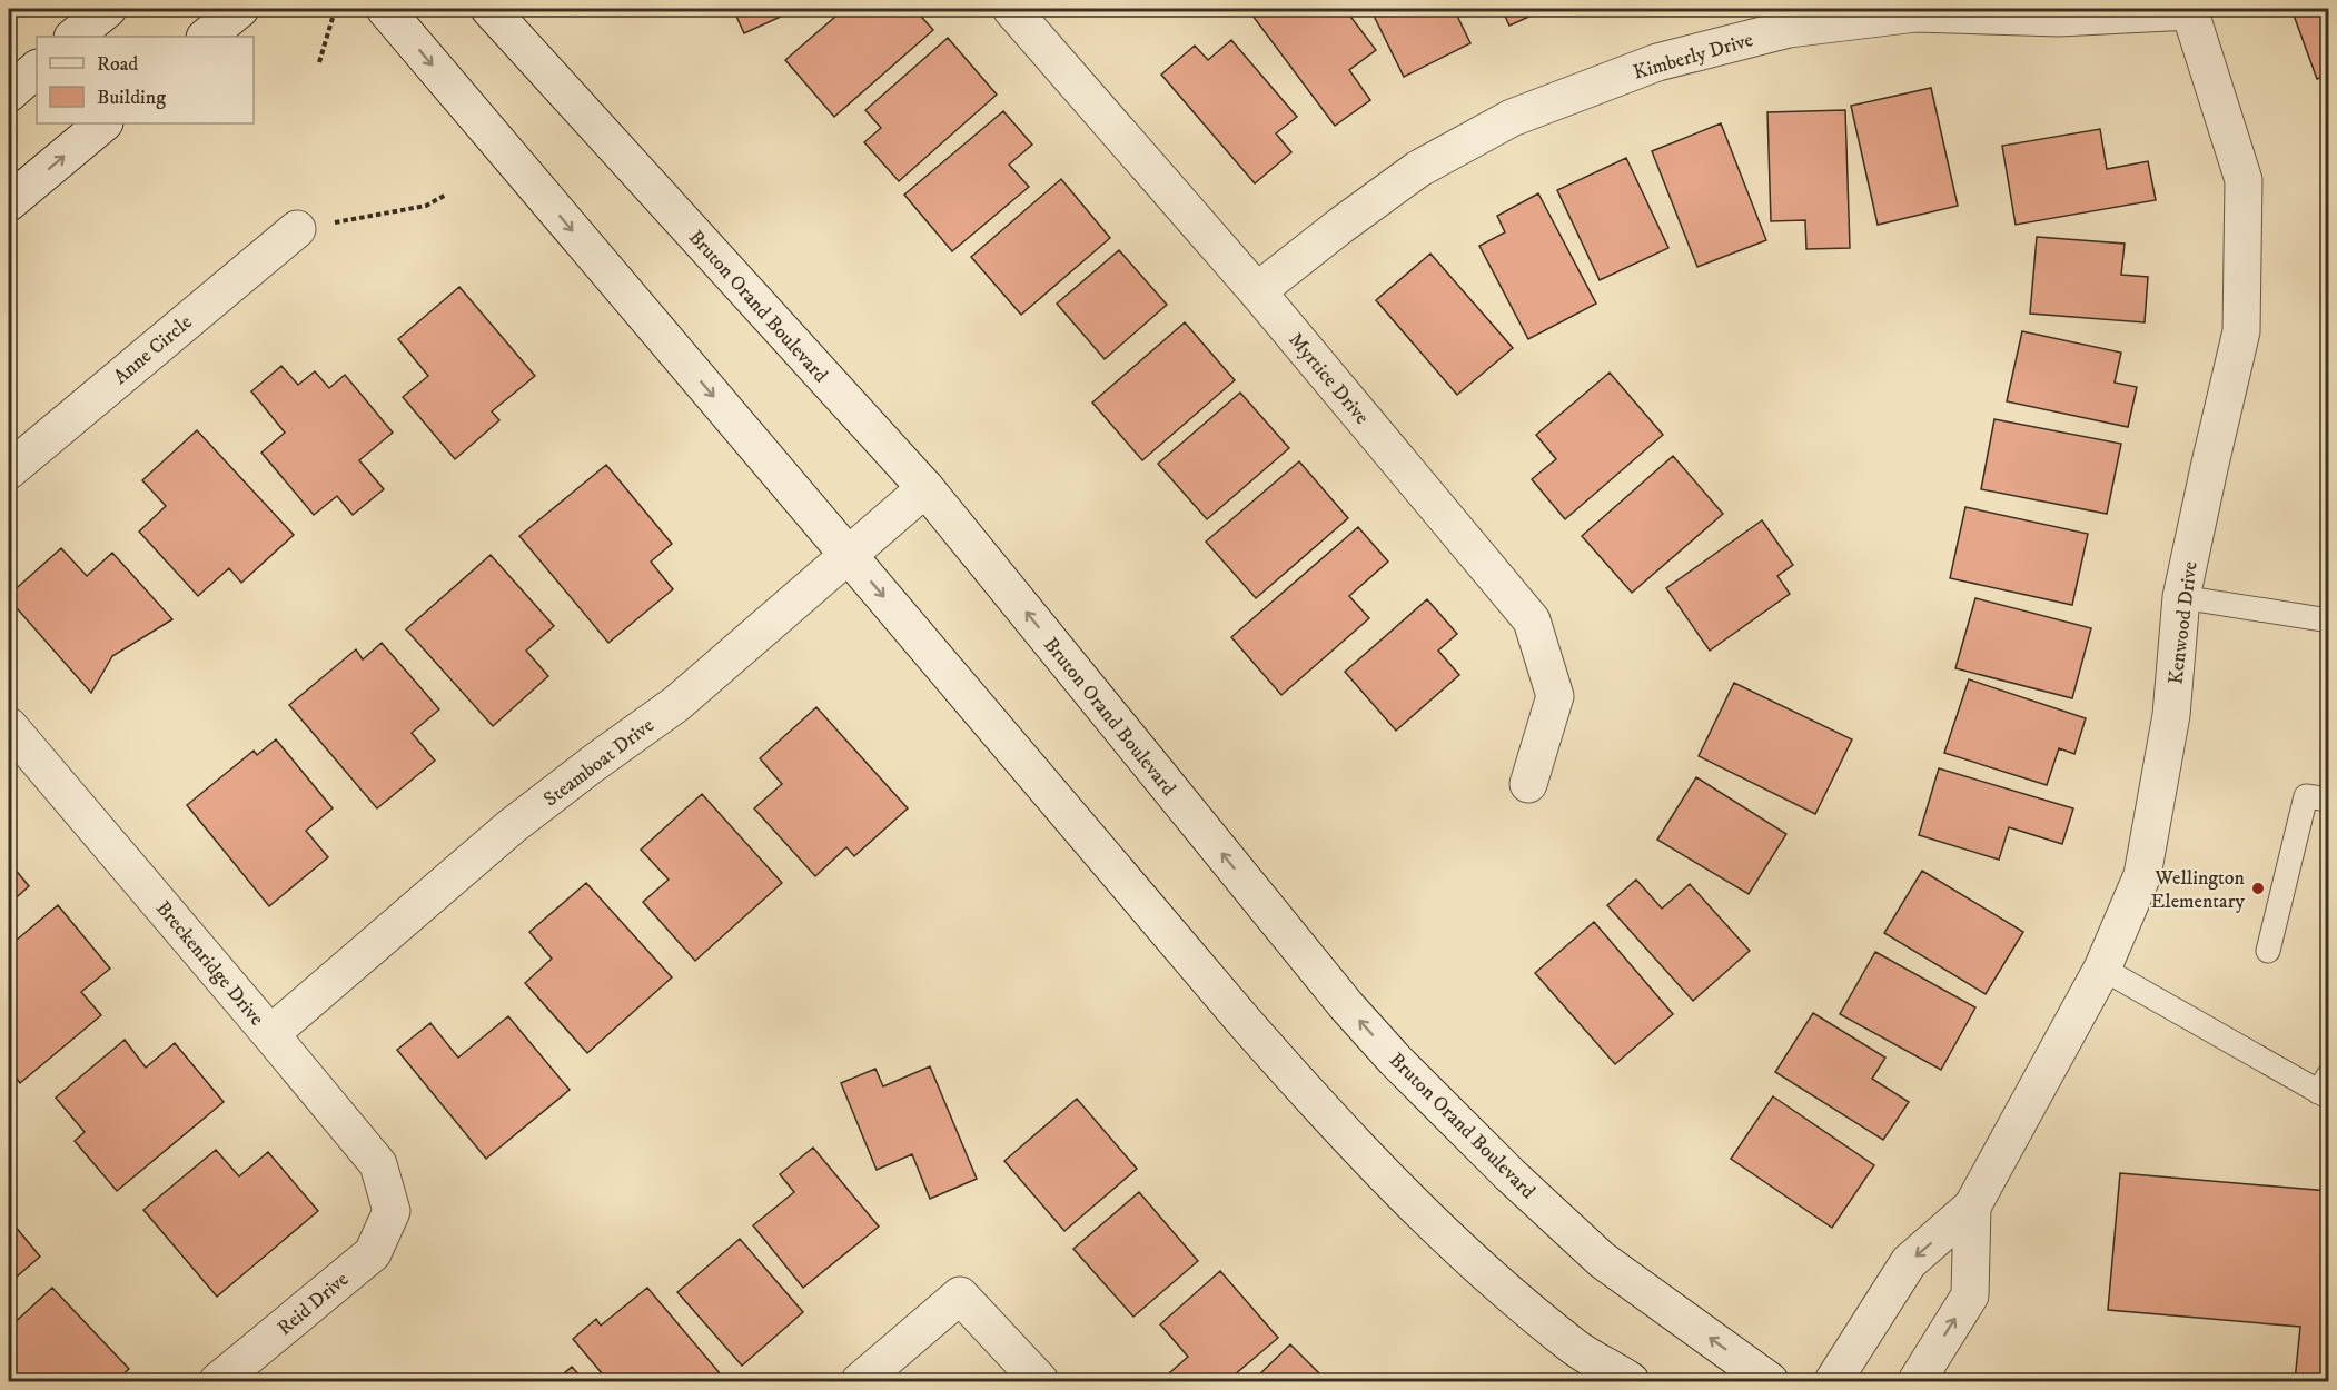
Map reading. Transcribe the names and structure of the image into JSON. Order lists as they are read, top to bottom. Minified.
{"streets":{"street":["Kimberly Drive","Bruton Orand Boulevard","Anne Circle","Myrtice Drive","Kenwood Drive","Steamboat Drive","Breckenridge Drive","Reid Drive"]},"crossings":[["Kimberly Drive","Myrtice Drive"],["Kimberly Drive","Kenwood Drive"],["Bruton Orand Boulevard","Steamboat Drive"],["Steamboat Drive","Breckenridge Drive"],["Breckenridge Drive","Reid Drive"]],"places":["Wellington Elementary"],"legend":["Road","Building"]}
